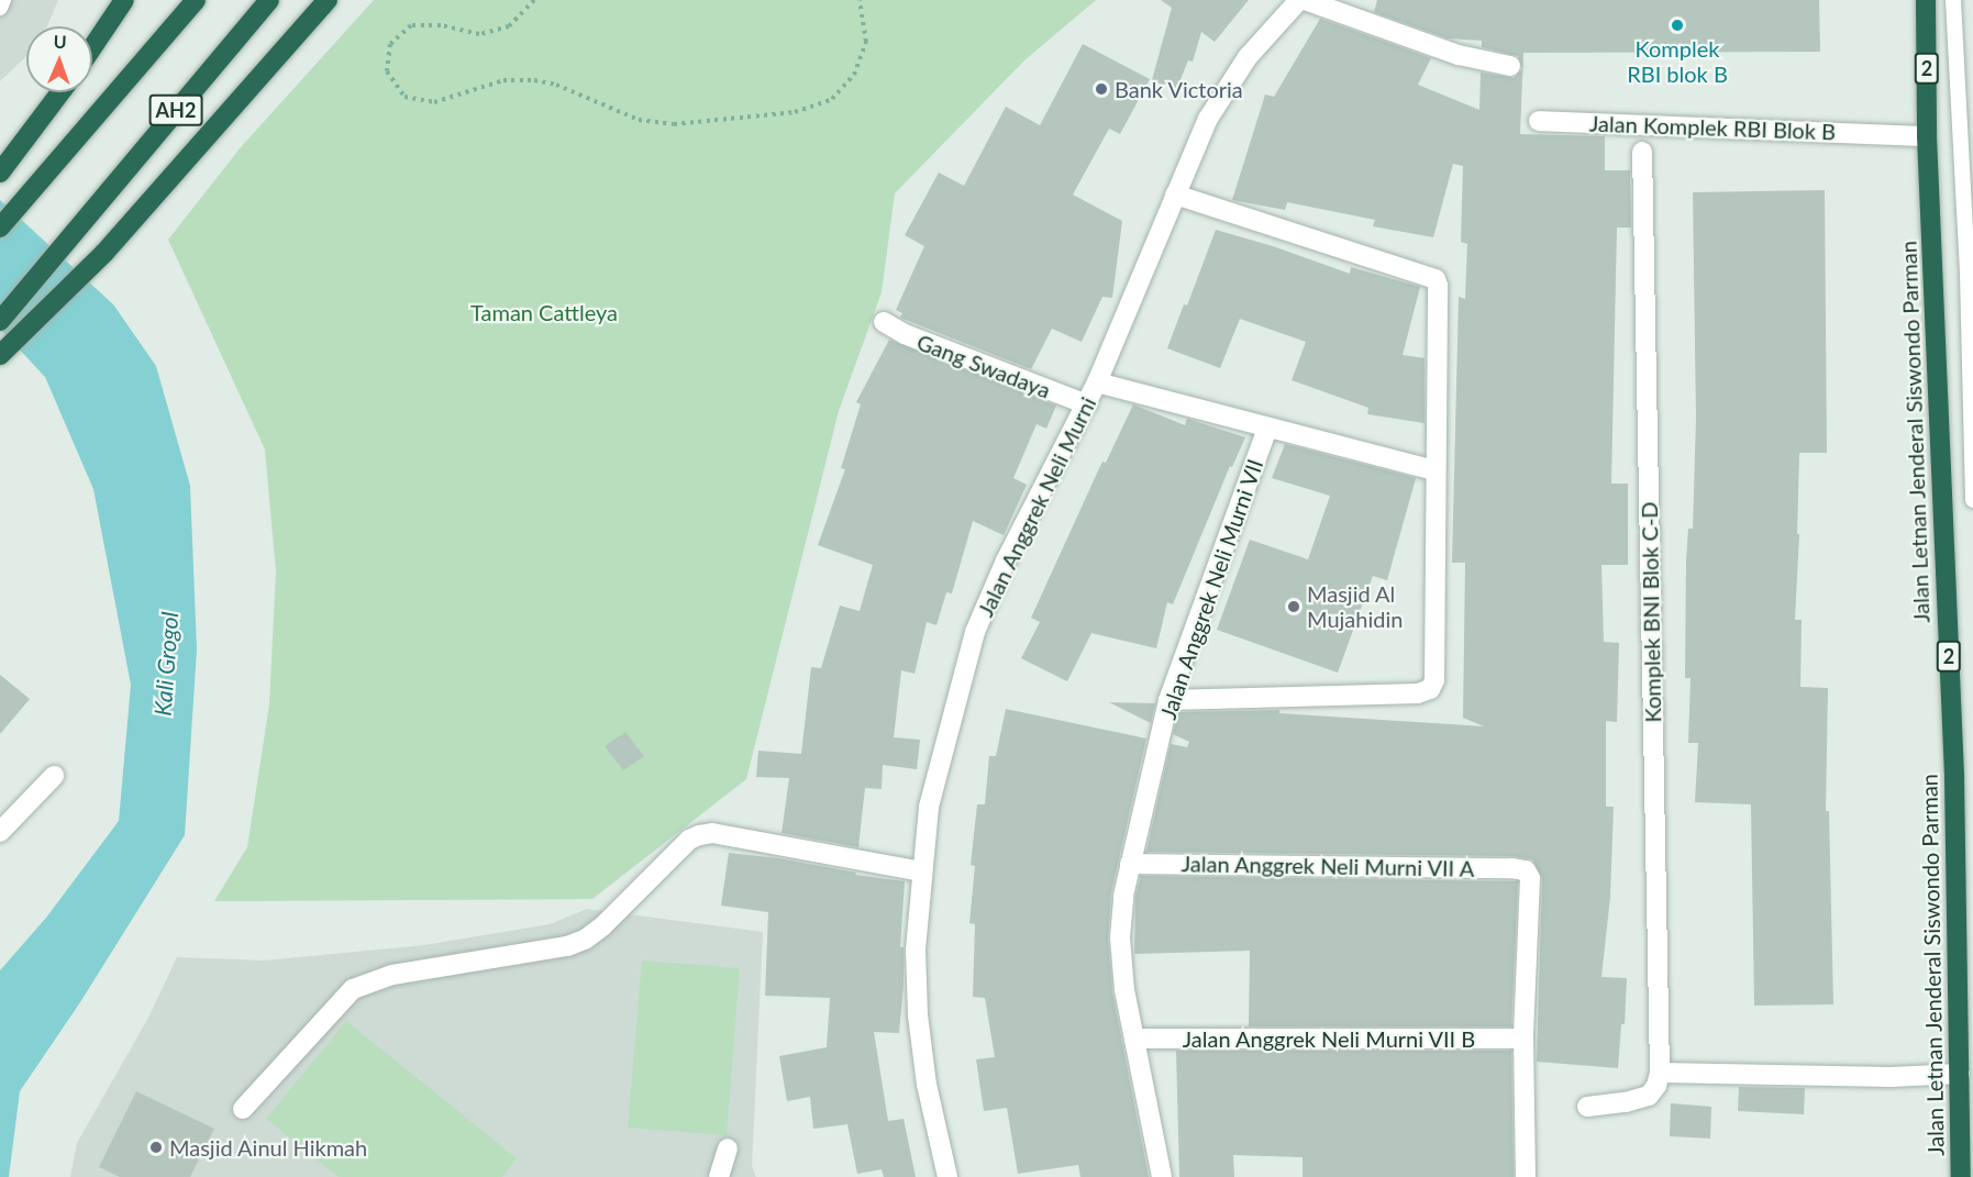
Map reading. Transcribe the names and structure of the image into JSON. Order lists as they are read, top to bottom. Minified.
{"streets":{"highway":["2","AH2","Jalan Letnan Jenderal Siswondo Parman"],"street":["Jalan Komplek RBI Blok B","Gang Swadaya","Jalan Anggrek Neli Murni","Jalan Anggrek Neli Murni VII","Komplek BNI Blok C-D","Jalan Anggrek Neli Murni VII A","Jalan Anggrek Neli Murni VII B"]},"crossings":[["Jalan Komplek RBI Blok B","Jalan Letnan Jenderal Siswondo Parman"],["Gang Swadaya","Jalan Anggrek Neli Murni"],["Jalan Anggrek Neli Murni","Jalan Anggrek Neli Murni VII"],["Jalan Anggrek Neli Murni VII","Jalan Anggrek Neli Murni VII A"],["Jalan Anggrek Neli Murni VII","Jalan Anggrek Neli Murni VII B"],["Jalan Anggrek Neli Murni VII A","Jalan Anggrek Neli Murni VII B"]],"water":["Kali Grogol"],"parks":["Taman Cattleya"],"places":["Komplek RBI blok B","Bank Victoria","Masjid Al Mujahidin","Masjid Ainul Hikmah"],"north":"top"}
